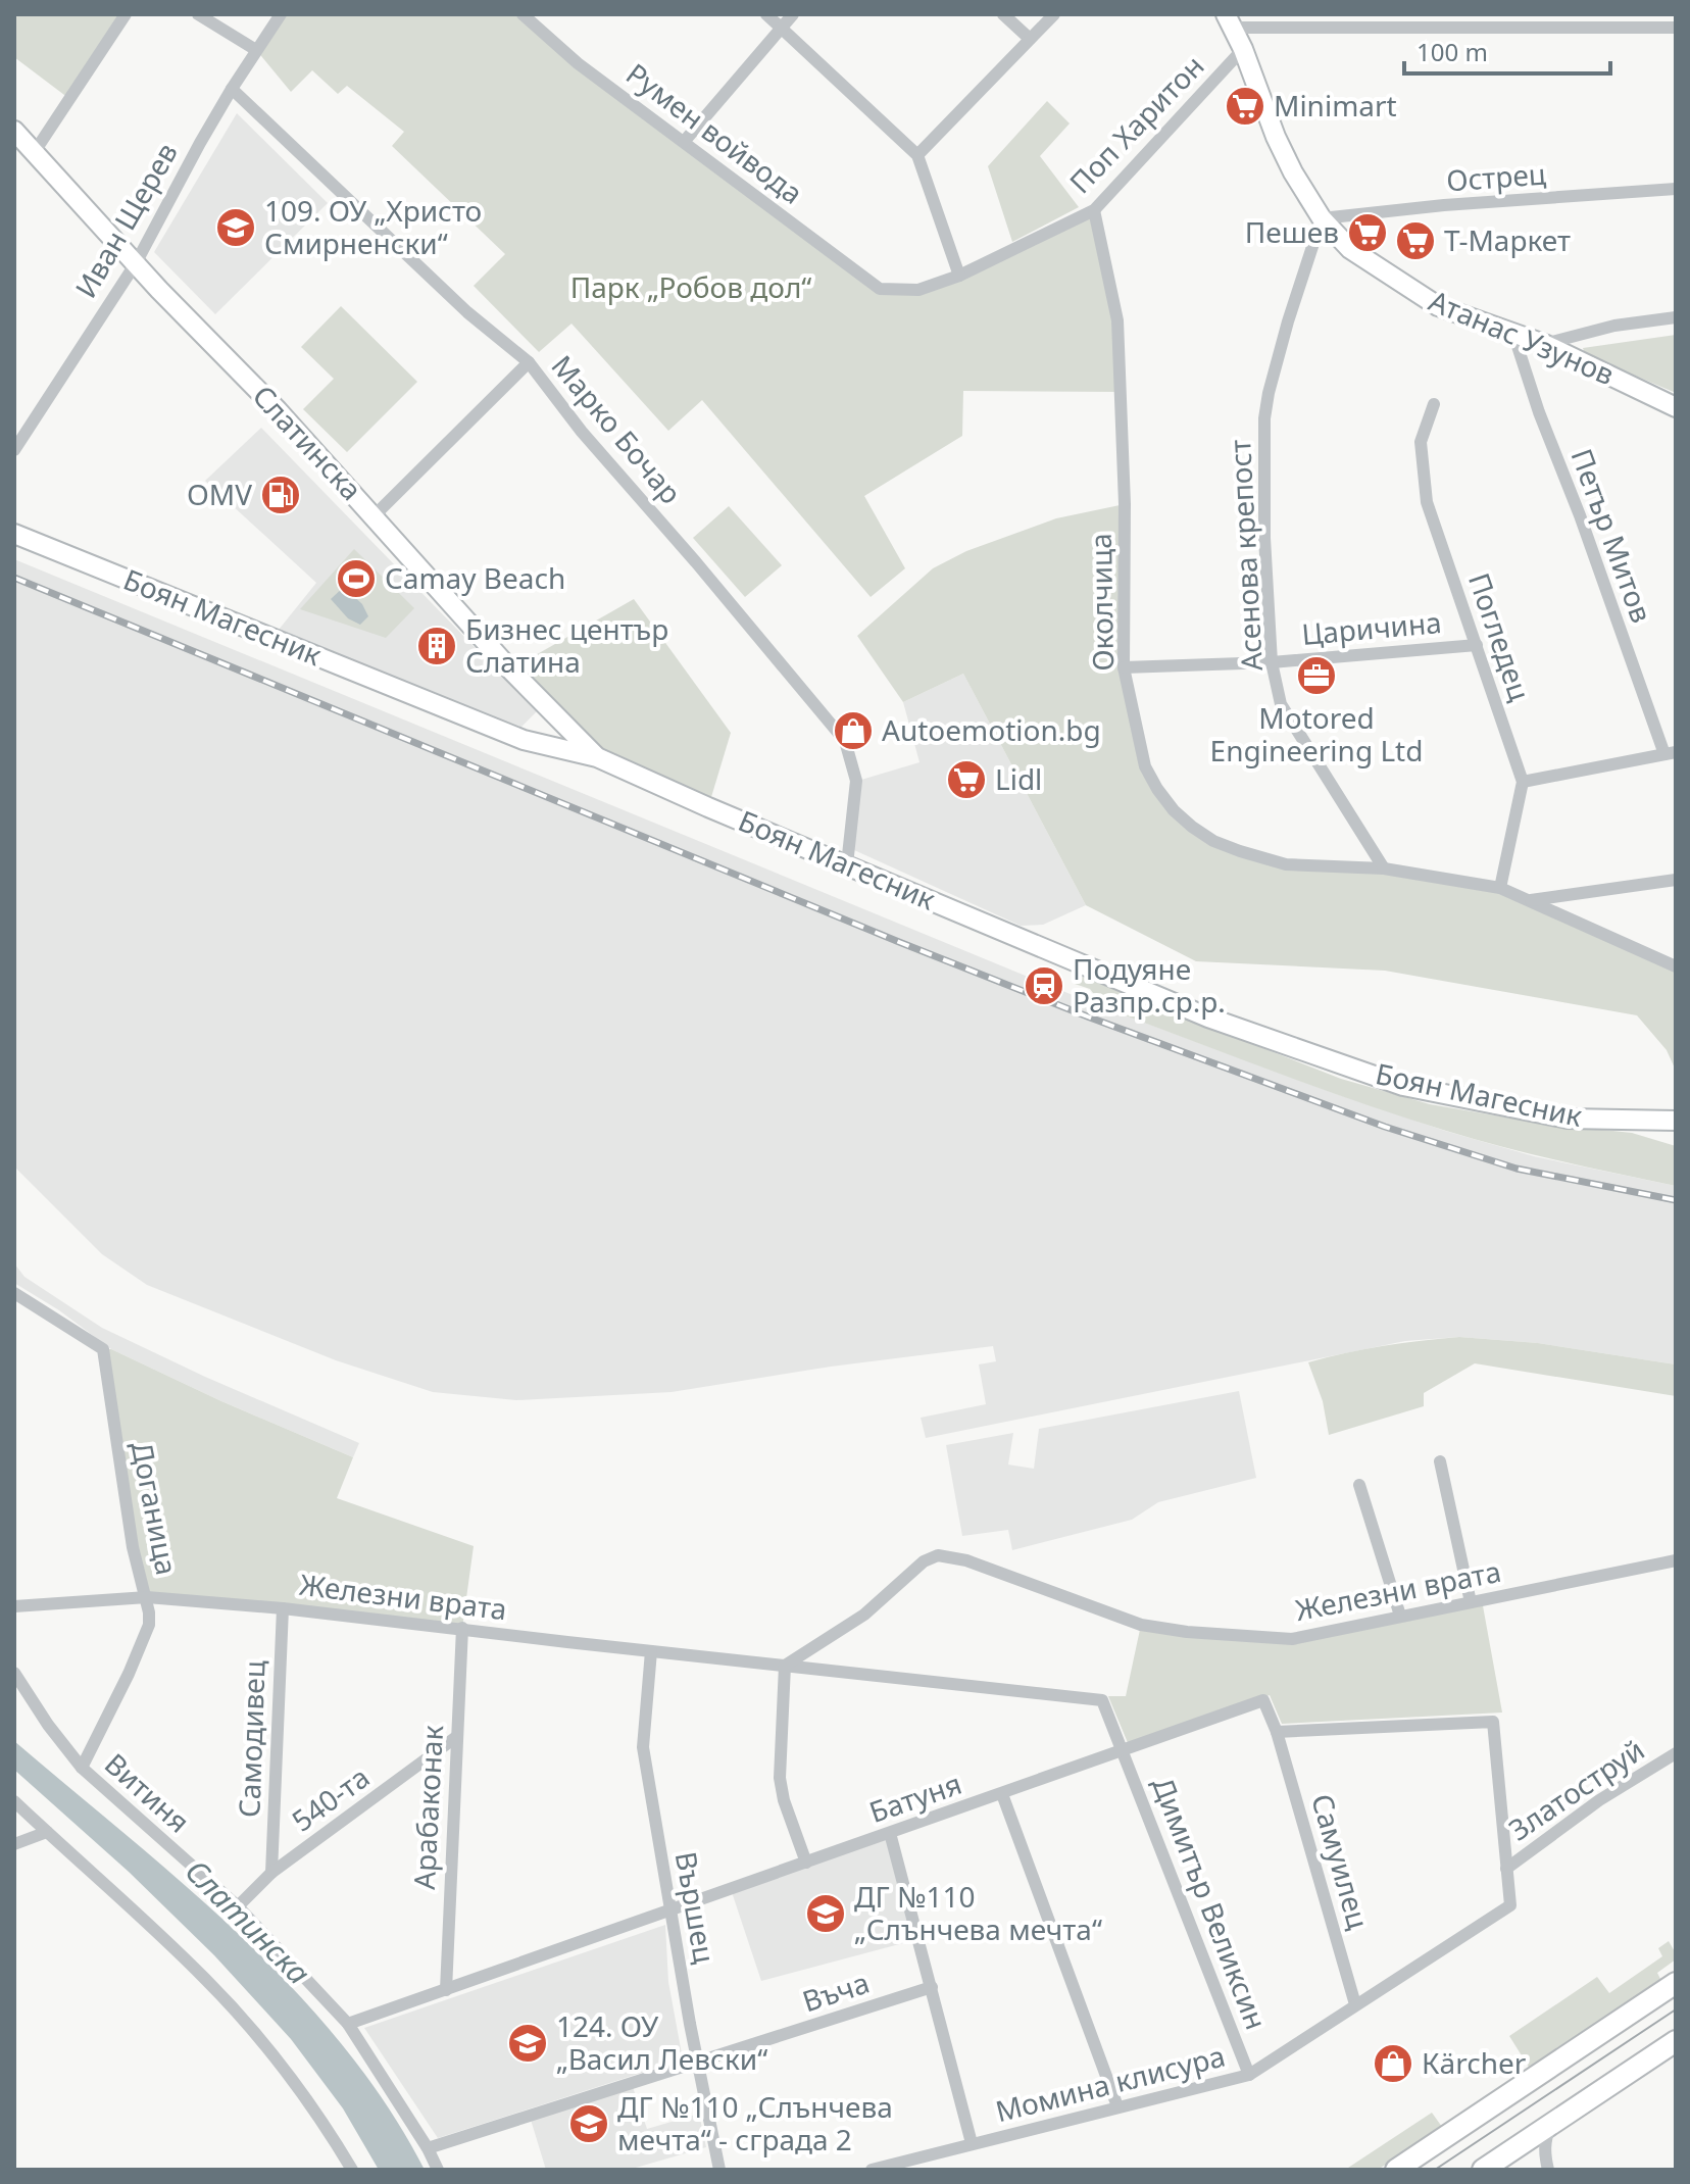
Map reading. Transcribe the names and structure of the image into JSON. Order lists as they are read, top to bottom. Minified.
{"streets":{"street":["Поп Харитон","Румен войвода","Острец","Иван Щерев","Атанас Узунов","Марко Бочар","Слатинска","Петър Митов","Асенова крепост","Околчица","Боян Магесник","Царичина","Погледец","Доганица","Железни врата","Самодивец","Златоструй","Витиня","Батуня","540-та","Арабаконак","Самуилец","Димитър Великсин","Вършец","Въча","Момина клисура"]},"crossings":[["Поп Харитон","Румен войвода"],["Поп Харитон","Атанас Узунов"],["Поп Харитон","Околчица"],["Острец","Атанас Узунов"],["Острец","Асенова крепост"],["Иван Щерев","Марко Бочар"],["Иван Щерев","Слатинска"],["Атанас Узунов","Петър Митов"],["Атанас Узунов","Асенова крепост"],["Марко Бочар","Боян Магесник"],["Слатинска","Боян Магесник"],["Асенова крепост","Околчица"],["Асенова крепост","Царичина"],["Околчица","Царичина"],["Царичина","Погледец"],["Доганица","Железни врата"],["Доганица","Витиня"],["Железни врата","Самодивец"],["Железни врата","Батуня"],["Железни врата","Арабаконак"],["Железни врата","Димитър Великсин"],["Железни врата","Вършец"],["Самодивец","540-та"],["Златоструй","Момина клисура"],["Витиня","Батуня"],["Витиня","540-та"],["Витиня","Въча"],["Батуня","Арабаконак"],["Батуня","Самуилец"],["Батуня","Димитър Великсин"],["Батуня","Вършец"],["540-та","Арабаконак"],["Самуилец","Момина клисура"],["Димитър Великсин","Момина клисура"],["Вършец","Въча"]],"water":["Слатинска"],"parks":["Парк „Робов дол“"],"places":{"supermarket":["Minimart","Пешев","Т-Маркет","Lidl"],"school or university":["109. ОУ „Христо Смирненски“","ДГ №110 „Слънчева мечта“","124. ОУ „Васил Левски“","ДГ №110 „Слънчева мечта“ - сграда 2"],"fuel station":["OMV"],"sports":["Camay Beach"],"building":["Бизнес център Слатина"],"office":["Motored Engineering Ltd"],"shop":["Autoemotion.bg","Кärcher"],"station":["Подуяне Разпр.ср.р."]},"scale_bar":"100 m"}
